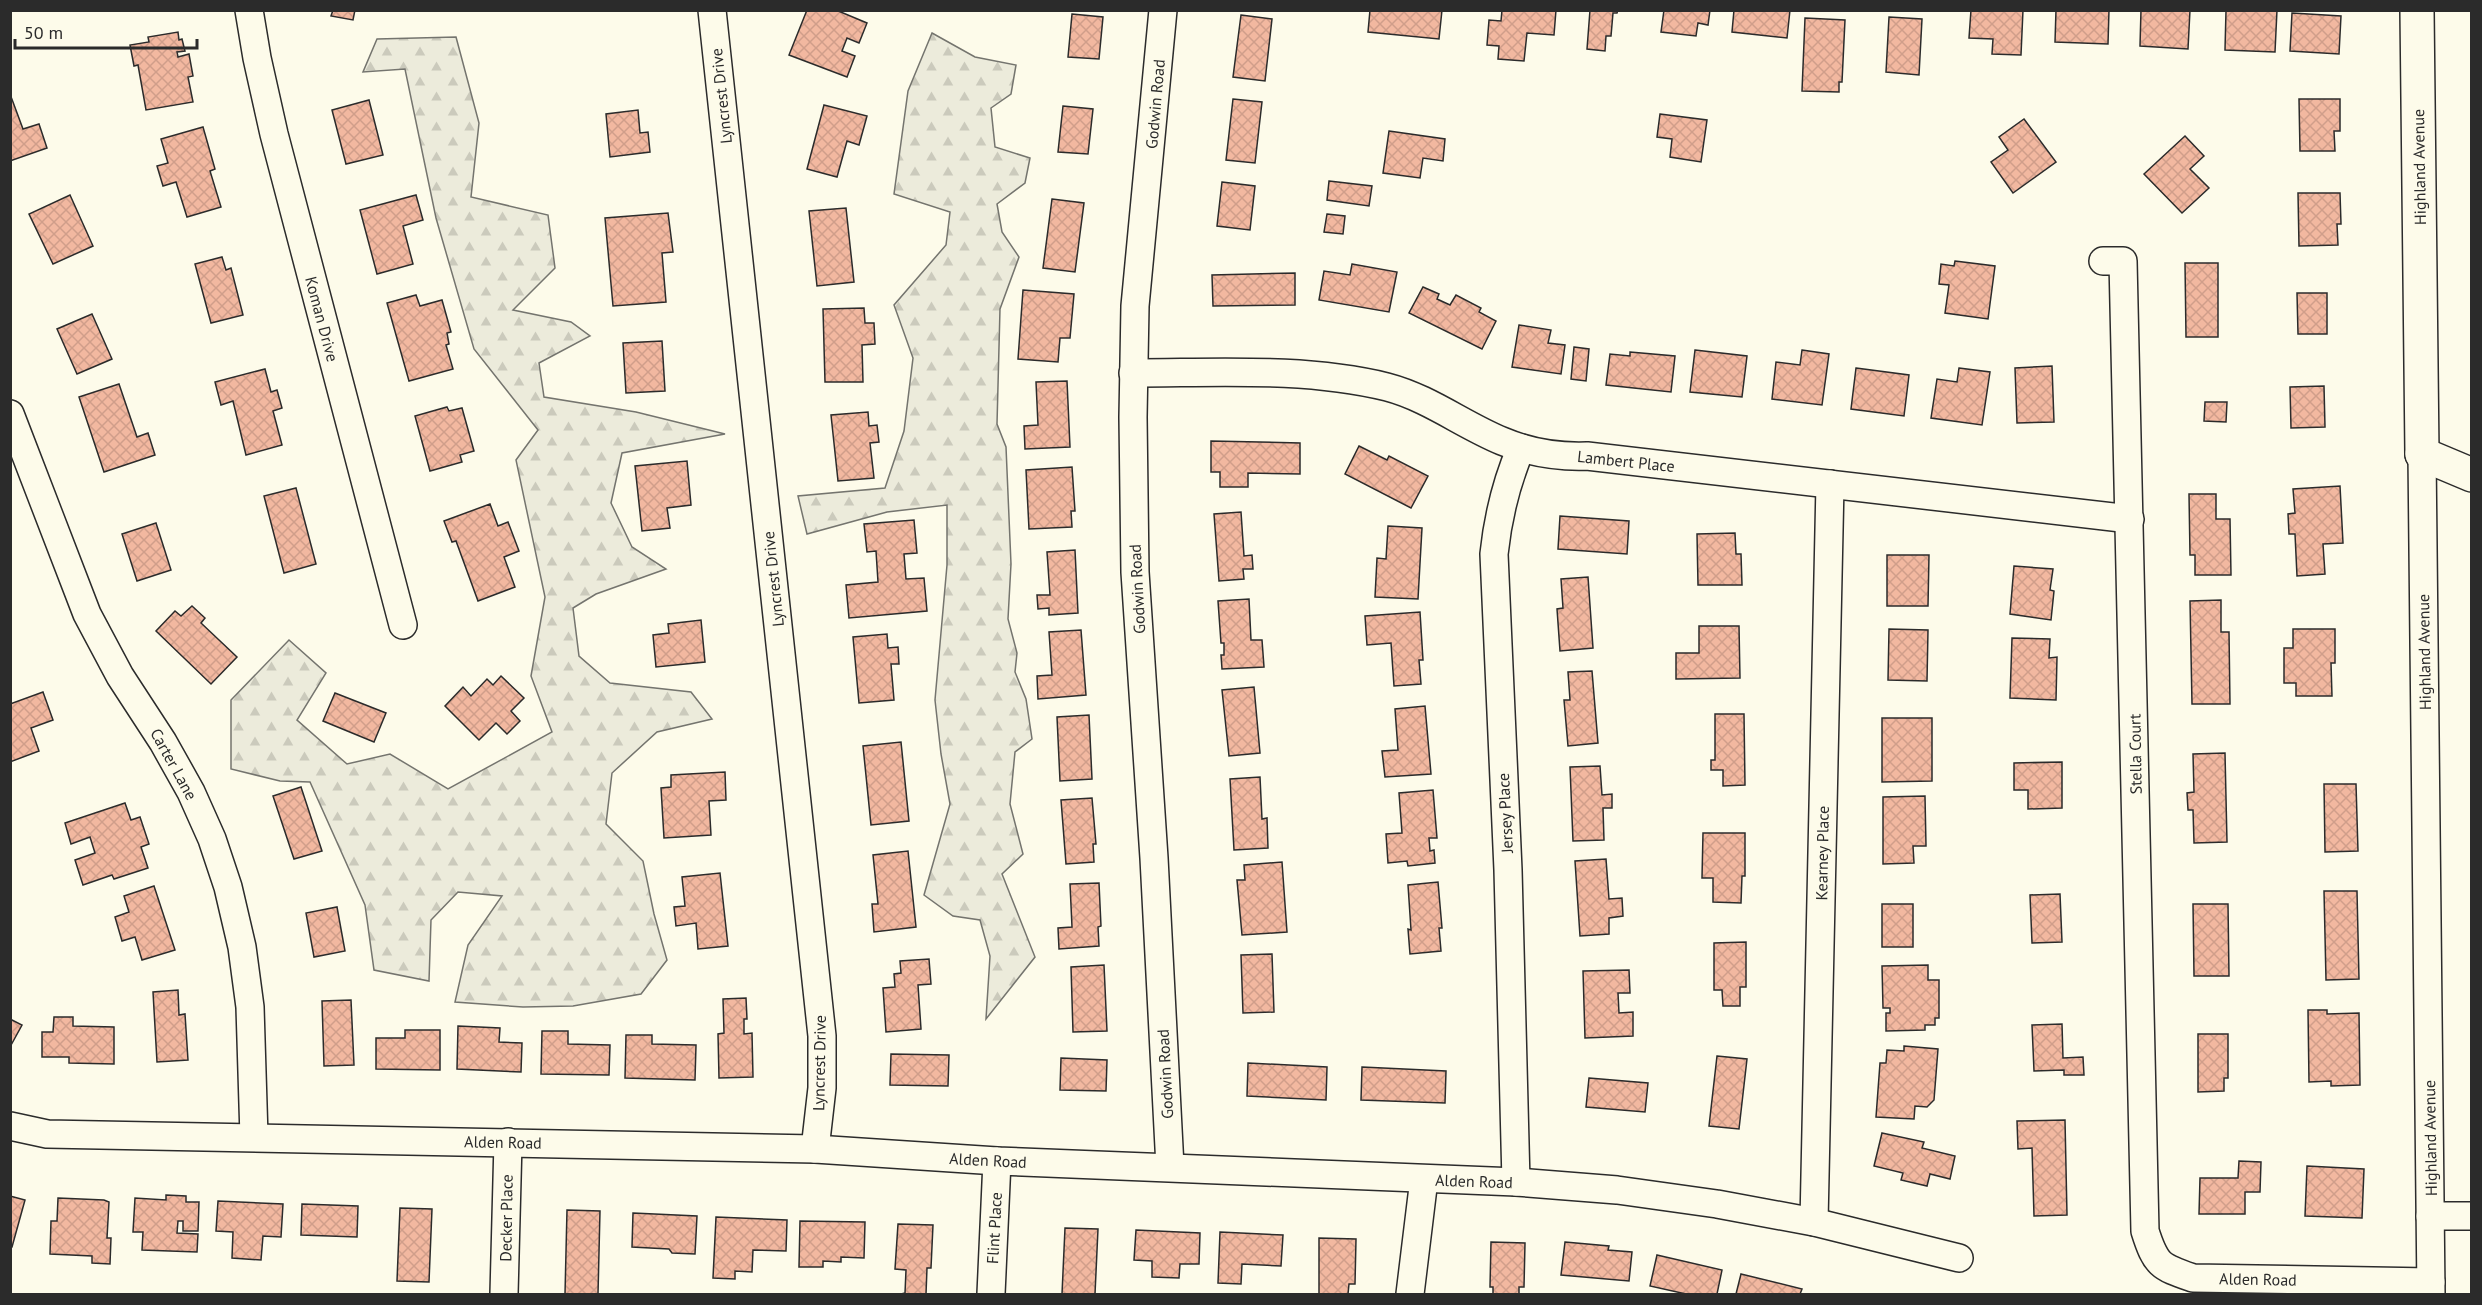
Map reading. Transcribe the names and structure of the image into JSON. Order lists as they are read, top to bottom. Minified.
{"streets":{"main road":["Highland Avenue"],"street":["Lyncrest Drive","Godwin Road","Koman Drive","Lambert Place","Stella Court","Carter Lane","Jersey Place","Kearney Place","Alden Road","Decker Place","Flint Place"]},"crossings":[["Lyncrest Drive","Alden Road"],["Godwin Road","Lambert Place"],["Godwin Road","Alden Road"],["Highland Avenue","Alden Road"],["Lambert Place","Stella Court"],["Lambert Place","Jersey Place"],["Lambert Place","Kearney Place"],["Stella Court","Alden Road"],["Carter Lane","Alden Road"],["Jersey Place","Alden Road"],["Kearney Place","Alden Road"],["Alden Road","Decker Place"],["Alden Road","Flint Place"]],"scale_bar":"50 m"}
